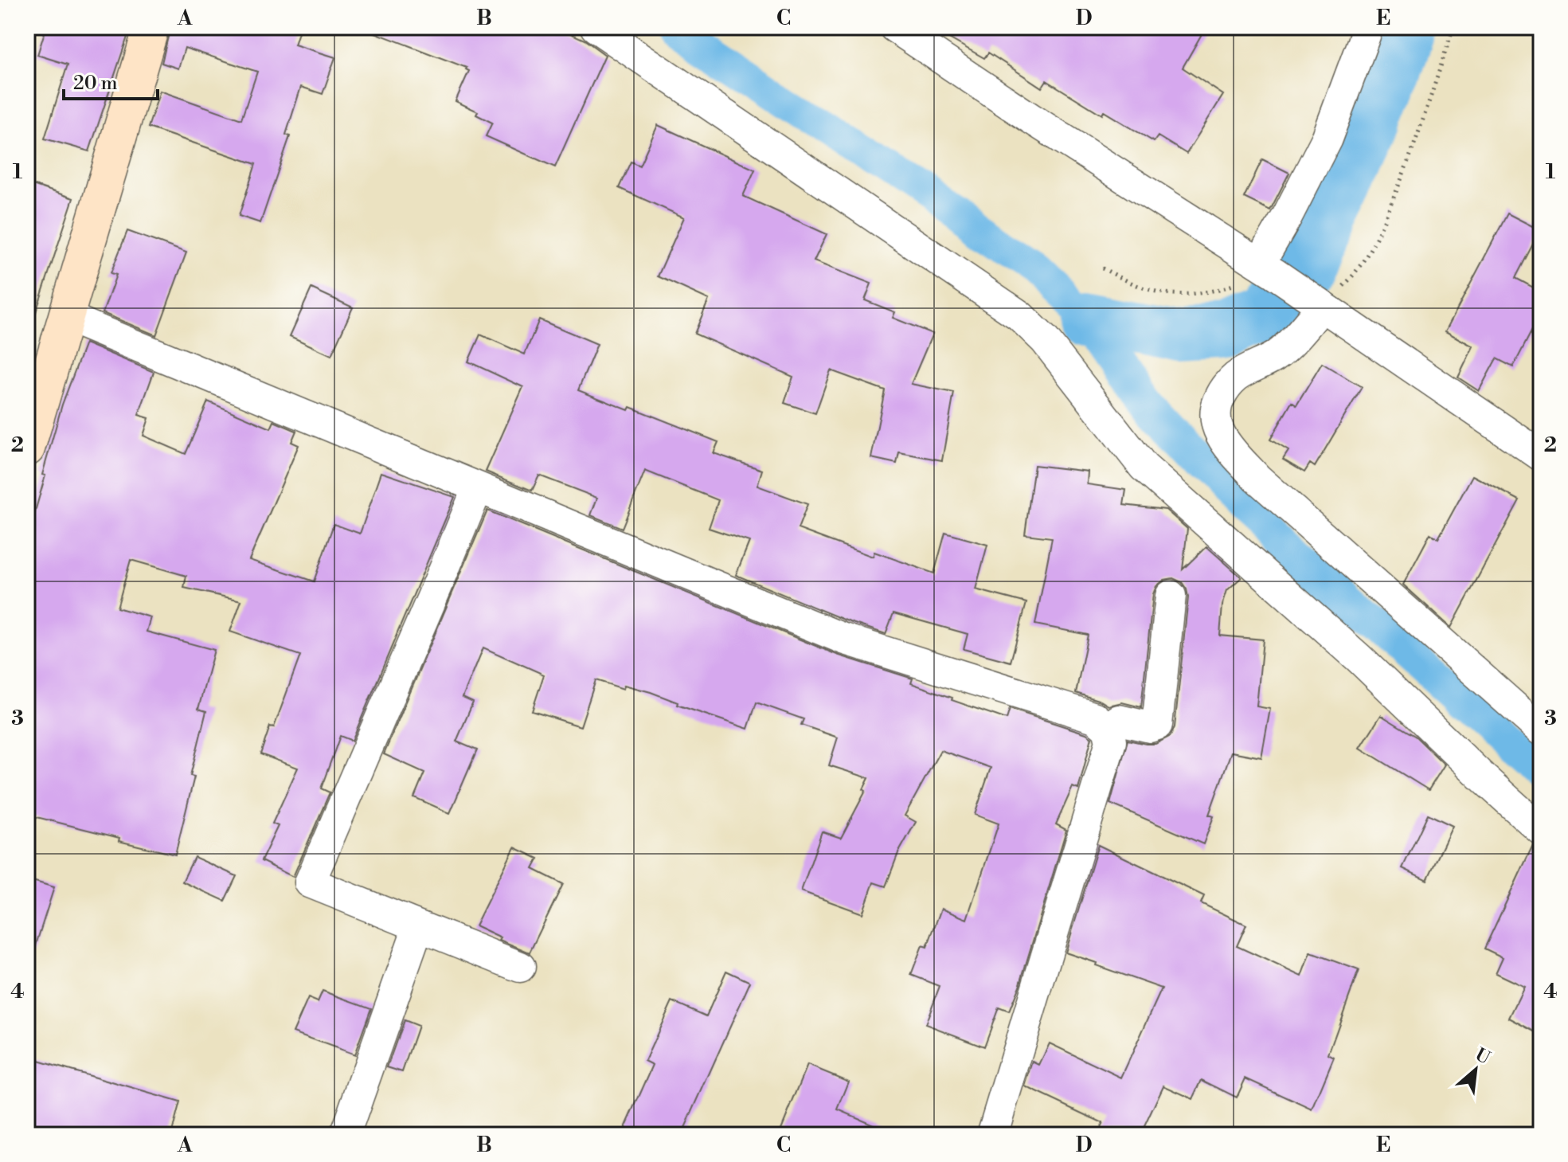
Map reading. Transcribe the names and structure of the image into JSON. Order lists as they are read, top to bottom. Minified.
{"scale_bar":"20 m","north":"top right","grid":{"columns":["A","B","C","D","E"],"rows":["1","2","3","4"]}}
